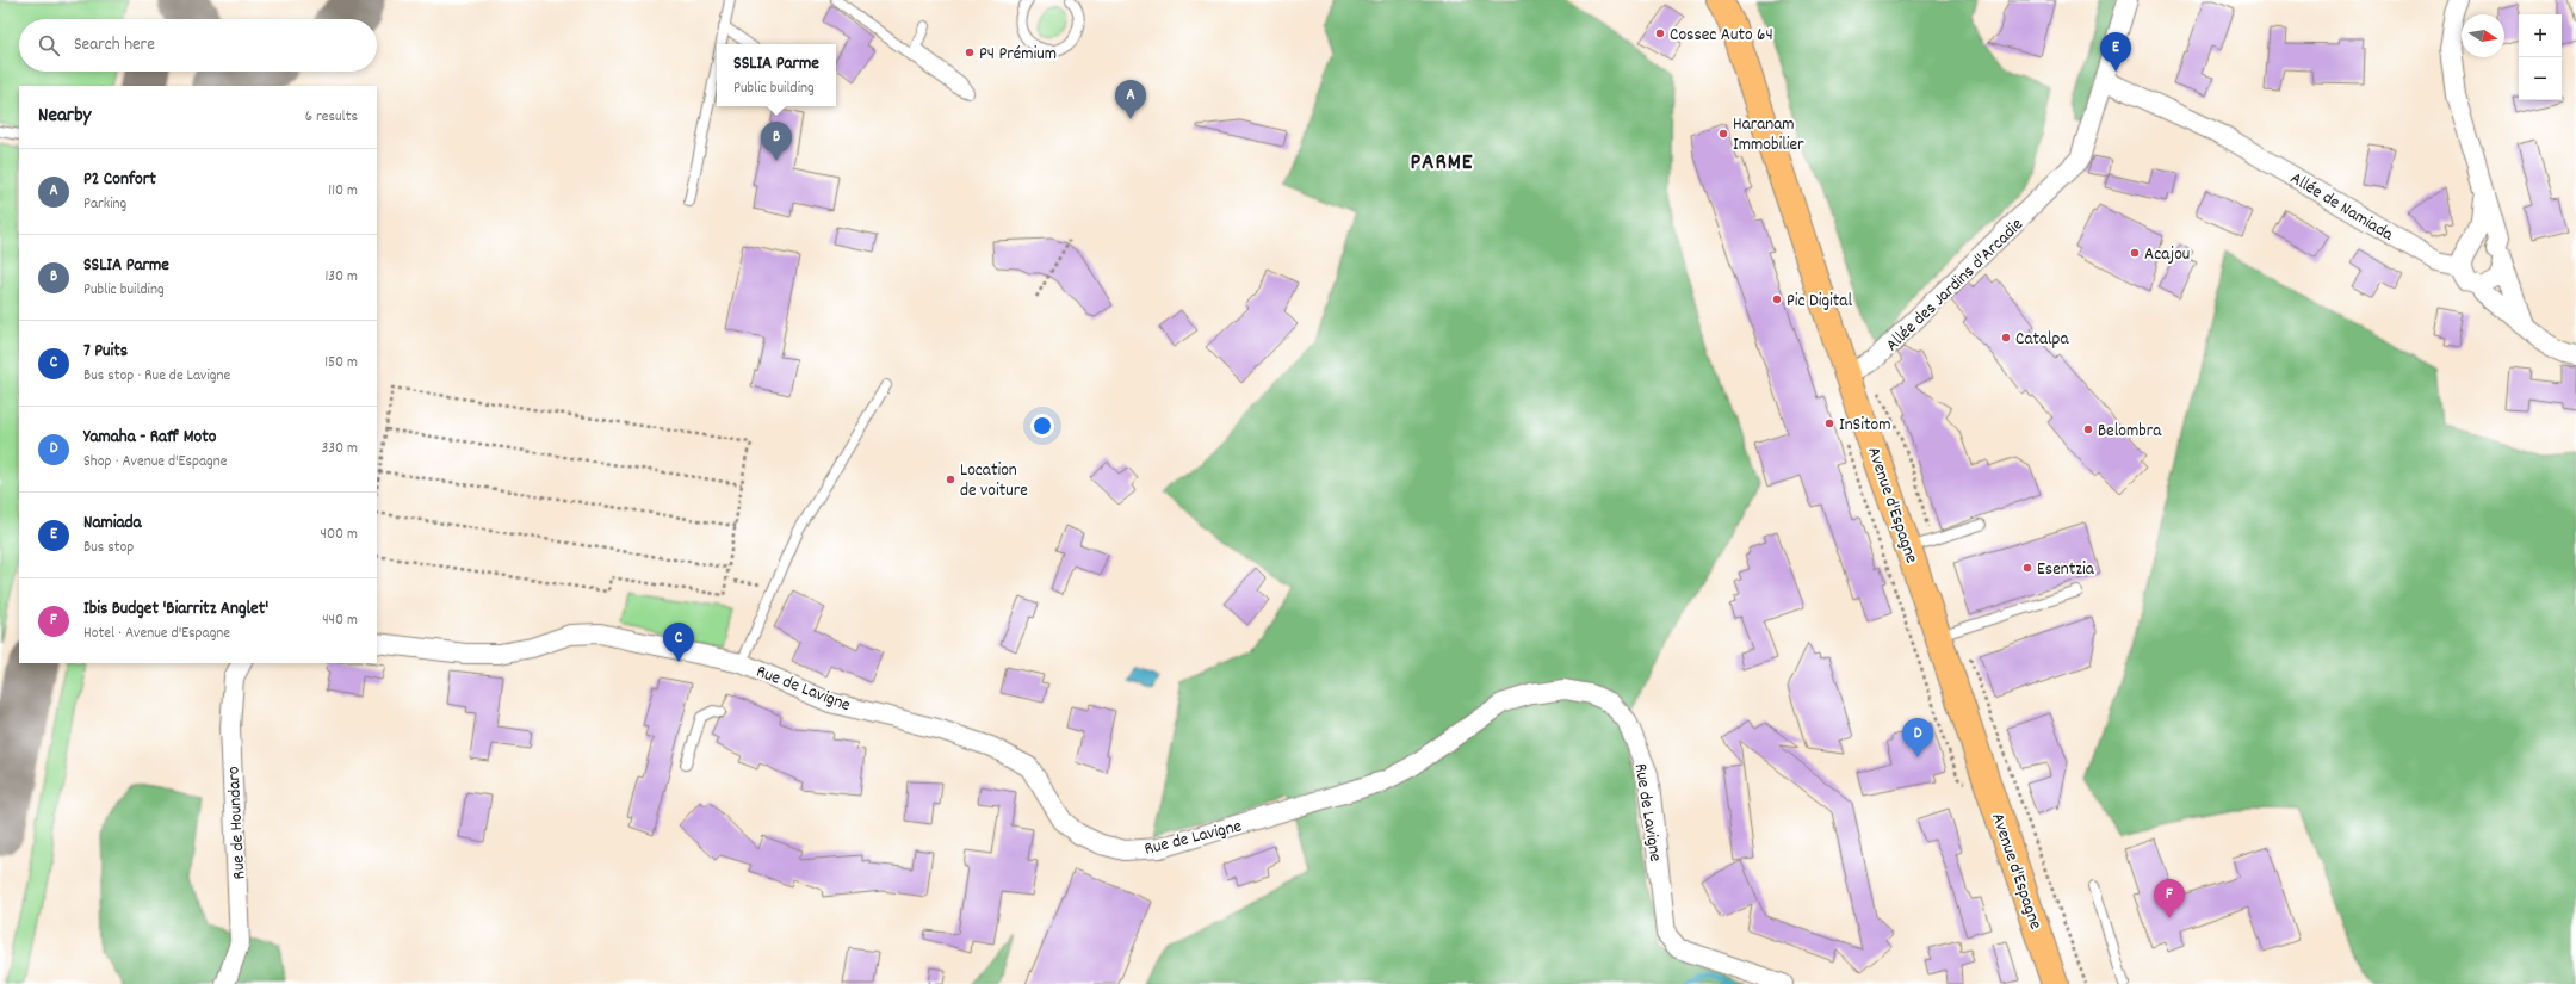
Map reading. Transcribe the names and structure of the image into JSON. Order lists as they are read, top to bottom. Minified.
{"streets":{"main road":["Avenue d'Espagne"],"street":["Allée de Namiada","Allée des Jardins d'Arcadie","Rue de Lavigne","Rue de Houndaro"]},"crossings":[["Allée de Namiada","Allée des Jardins d'Arcadie"],["Allée des Jardins d'Arcadie","Avenue d'Espagne"]],"districts":["PARME"],"places":["Cossec Auto 64","P4 Prémium","Haranam Immobilier","Acajou","Pic Digital","Catalpa","InSitom","Belombra","Location de voiture","Esentzia"],"north":"right","page":{"map_buttons":["+","−"],"search":"Search here","pins":["E","A","B","C","D","F"],"popup":["SSLIA Parme","Public building"],"heading":["Nearby","6 results"],"list":[{"mark":"A","name":"P2 Confort","note":"Parking","value":"110 m"},{"mark":"B","name":"SSLIA Parme","note":"Public building","value":"130 m"},{"mark":"C","name":"7 Puits","note":"Bus stop · Rue de Lavigne","value":"150 m"},{"mark":"D","name":"Yamaha - Raff Moto","note":"Shop · Avenue d'Espagne","value":"330 m"},{"mark":"E","name":"Namiada","note":"Bus stop","value":"400 m"},{"mark":"F","name":"Ibis Budget 'Biarritz Anglet'","note":"Hotel · Avenue d'Espagne","value":"440 m"}]}}
